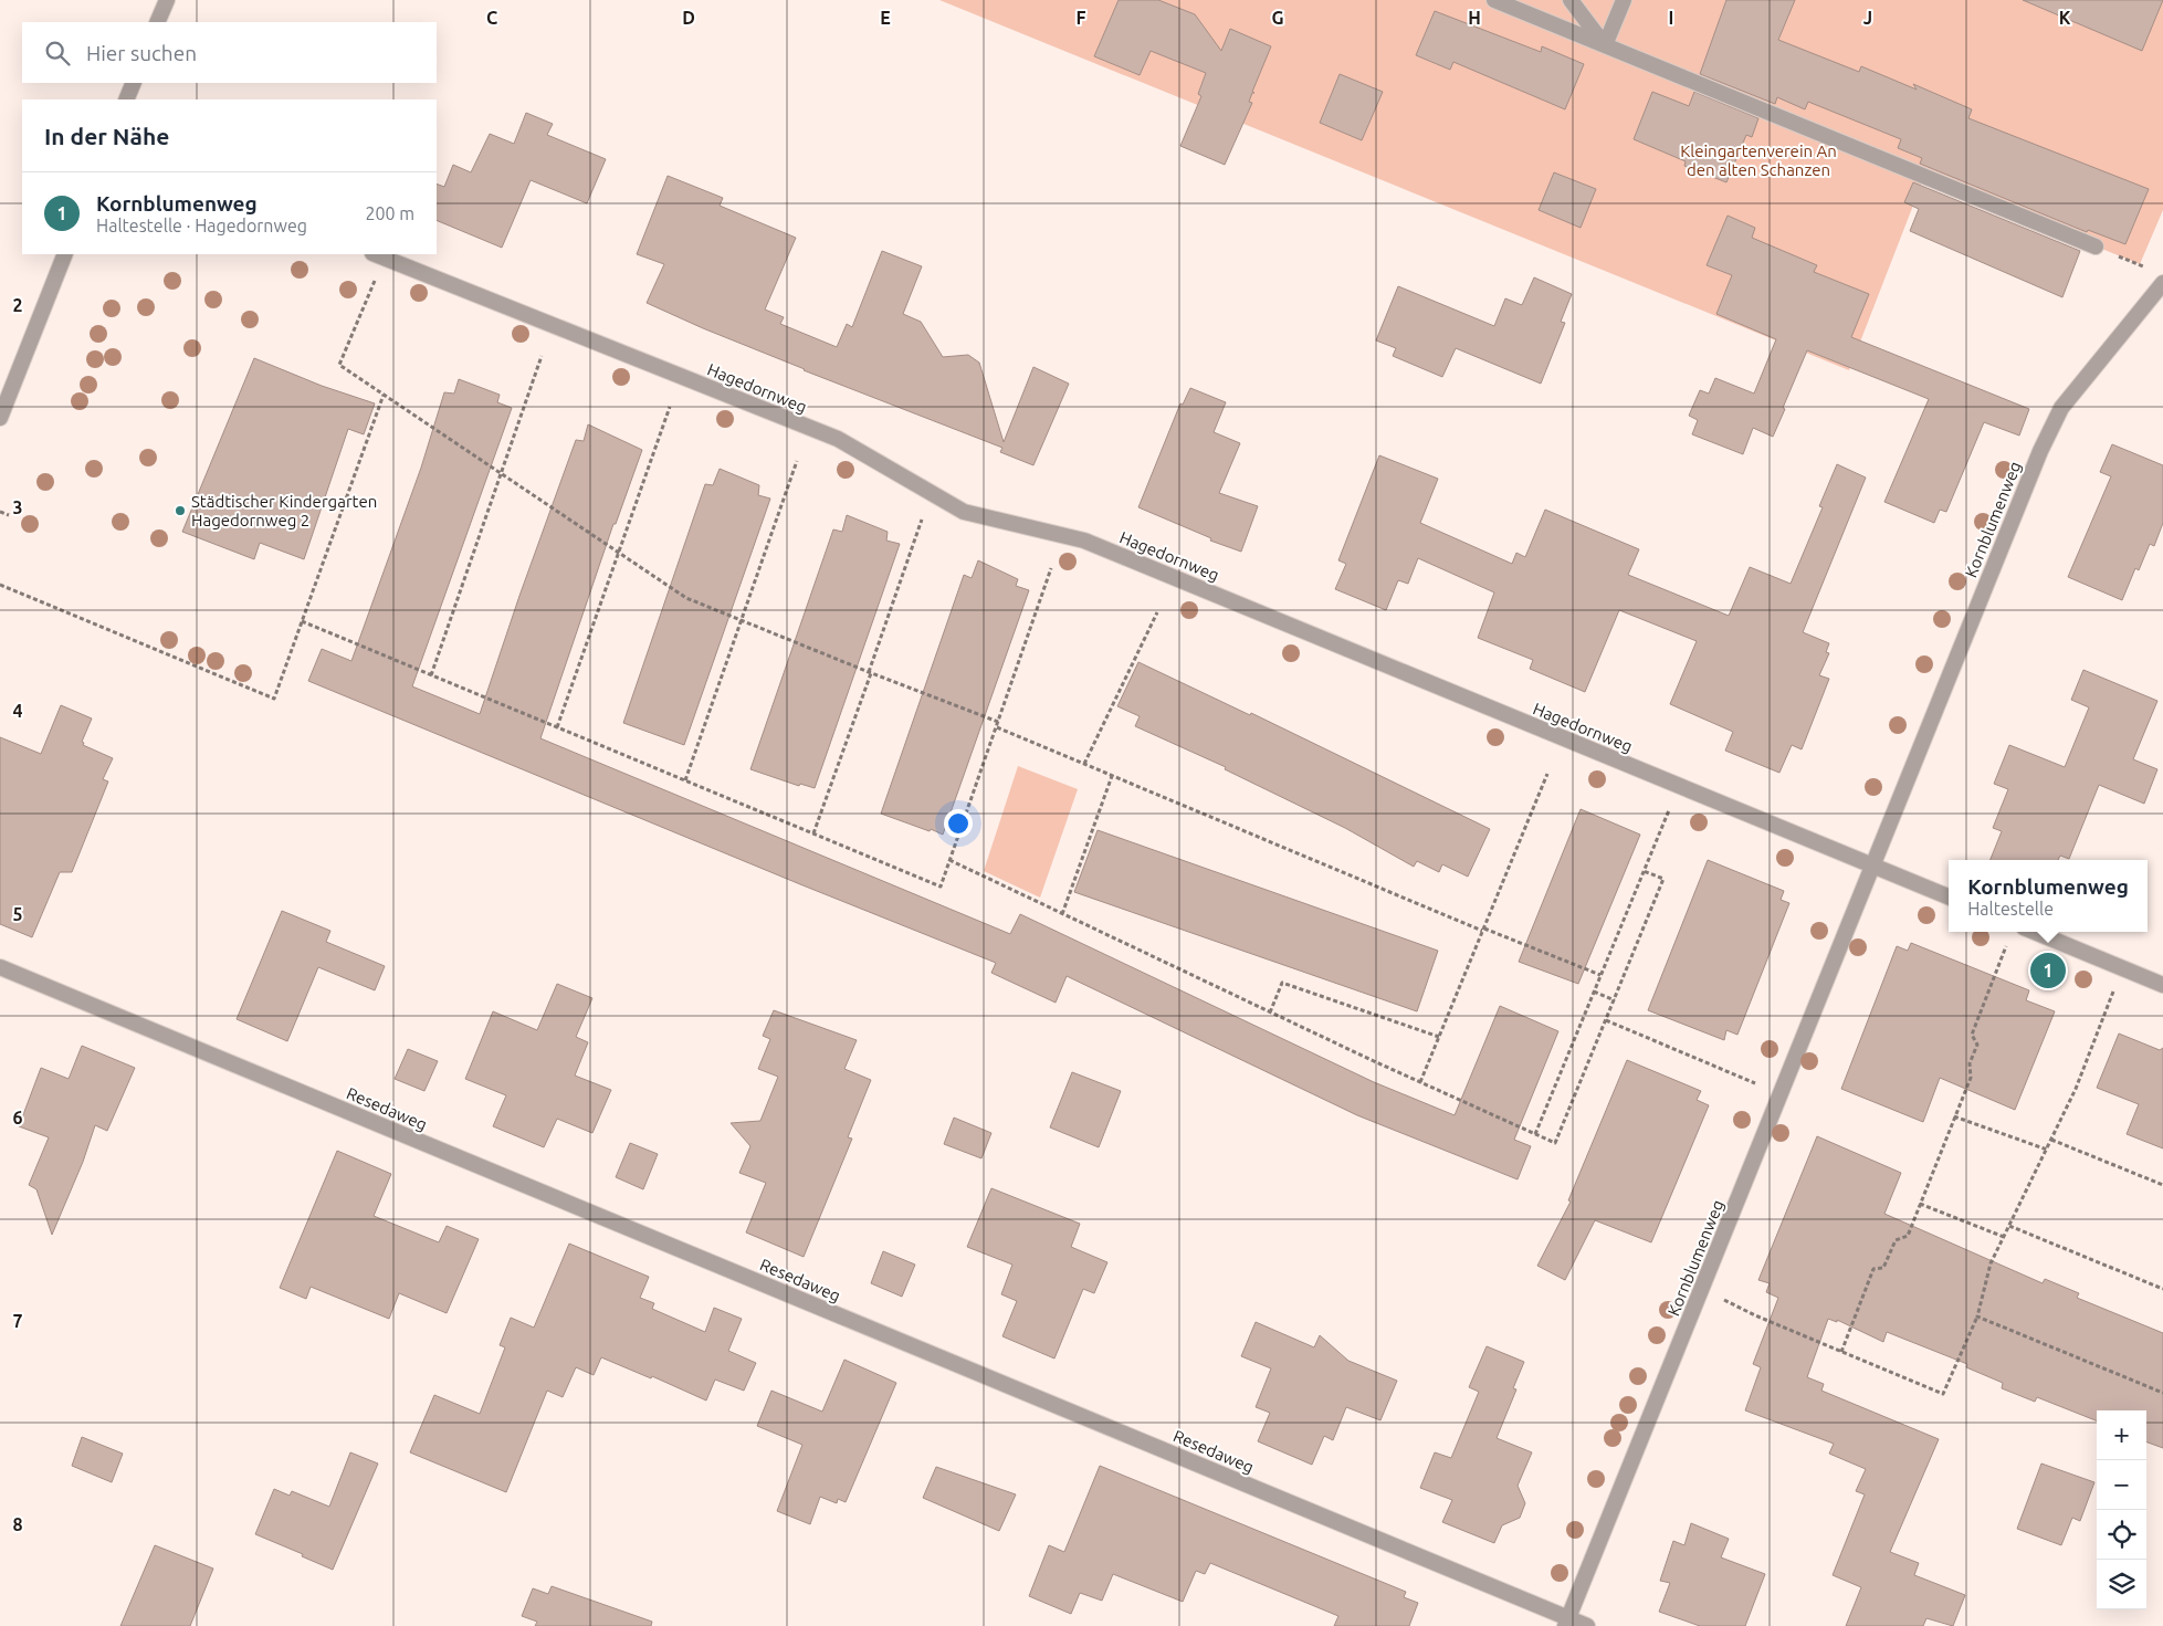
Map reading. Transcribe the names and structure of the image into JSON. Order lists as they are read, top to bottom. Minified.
{"streets":{"street":["Hagedornweg","Kornblumenweg","Resedaweg"]},"crossings":[["Hagedornweg","Kornblumenweg"],["Kornblumenweg","Resedaweg"]],"parks":["Kleingartenverein An den alten Schanzen"],"places":["Städtischer Kindergarten Hagedornweg 2"],"page":{"search":"Hier suchen","heading":"In der Nähe","list":[{"mark":"1","name":"Kornblumenweg","note":"Haltestelle · Hagedornweg","value":"200 m"}],"popup":["Kornblumenweg","Haltestelle"],"pins":"1","map_buttons":["+","−"]},"grid":{"columns":["C","D","E","F","G","H","I","J","K"],"rows":["2","3","4","5","6","7","8"]}}
